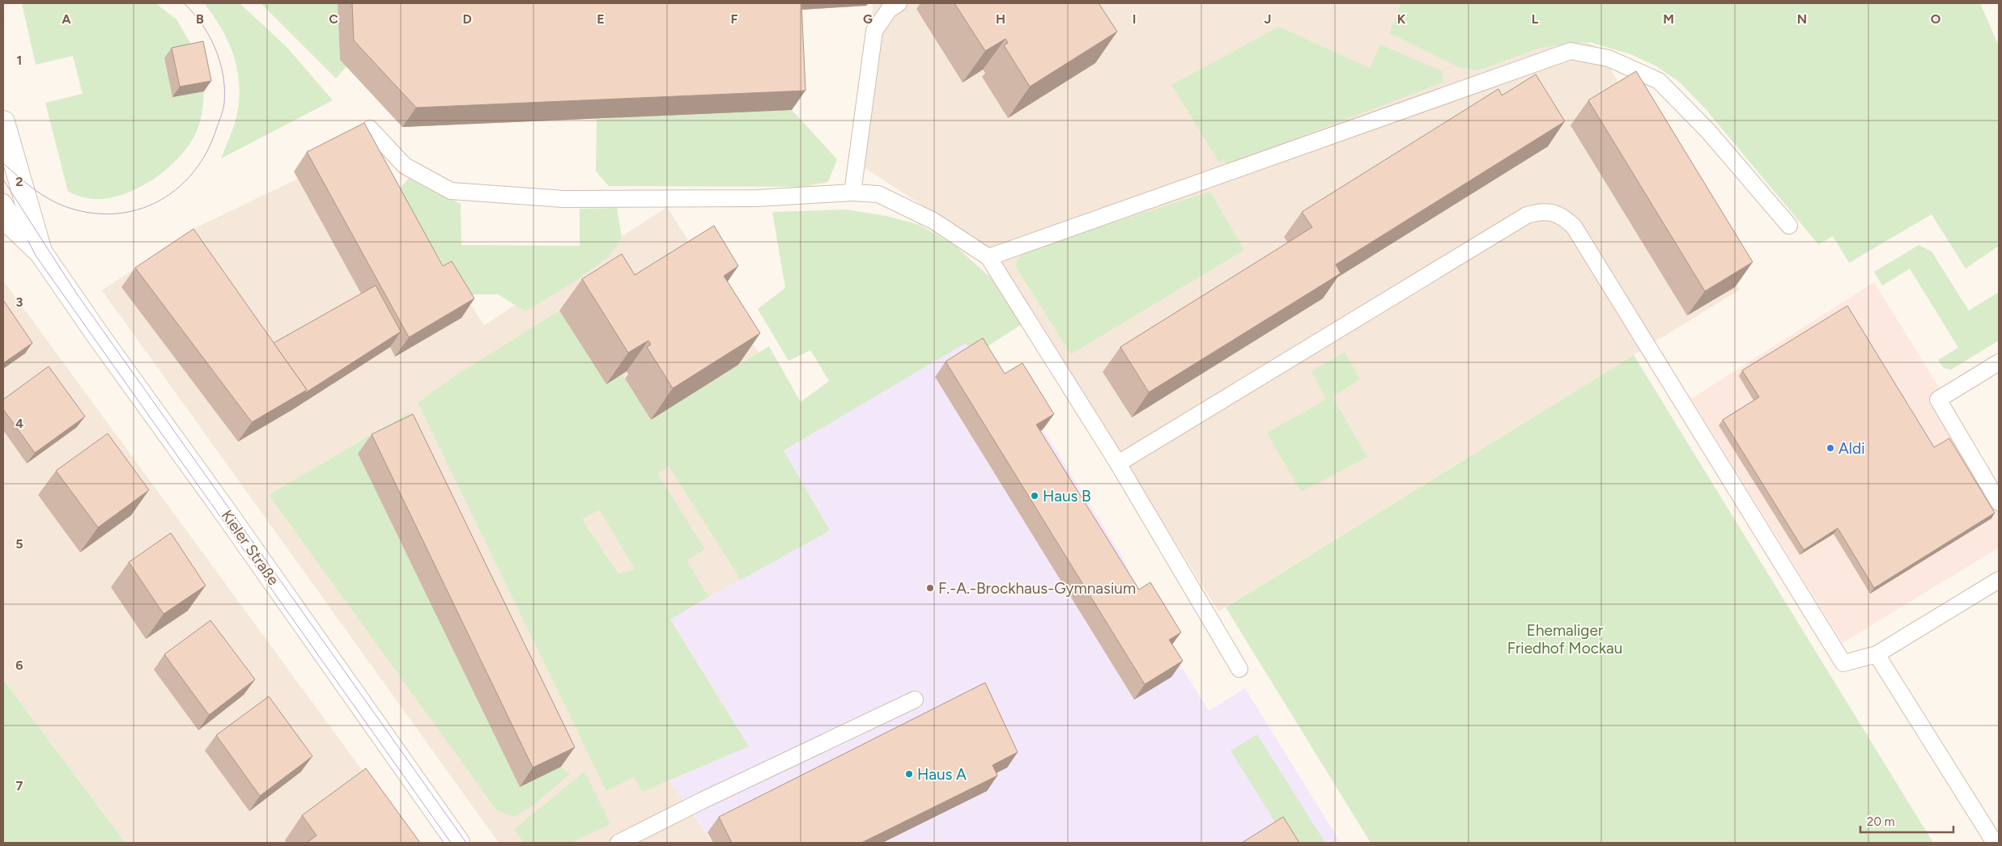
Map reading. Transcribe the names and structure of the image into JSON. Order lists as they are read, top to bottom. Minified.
{"streets":{"main road":["Kieler Straße"]},"parks":["Ehemaliger Friedhof Mockau"],"places":["Aldi","Haus B","F.-A.-Brockhaus-Gymnasium","Haus A"],"scale_bar":"20 m","grid":{"columns":["A","B","C","D","E","F","G","H","I","J","K","L","M","N","O"],"rows":["1","2","3","4","5","6","7"]}}
